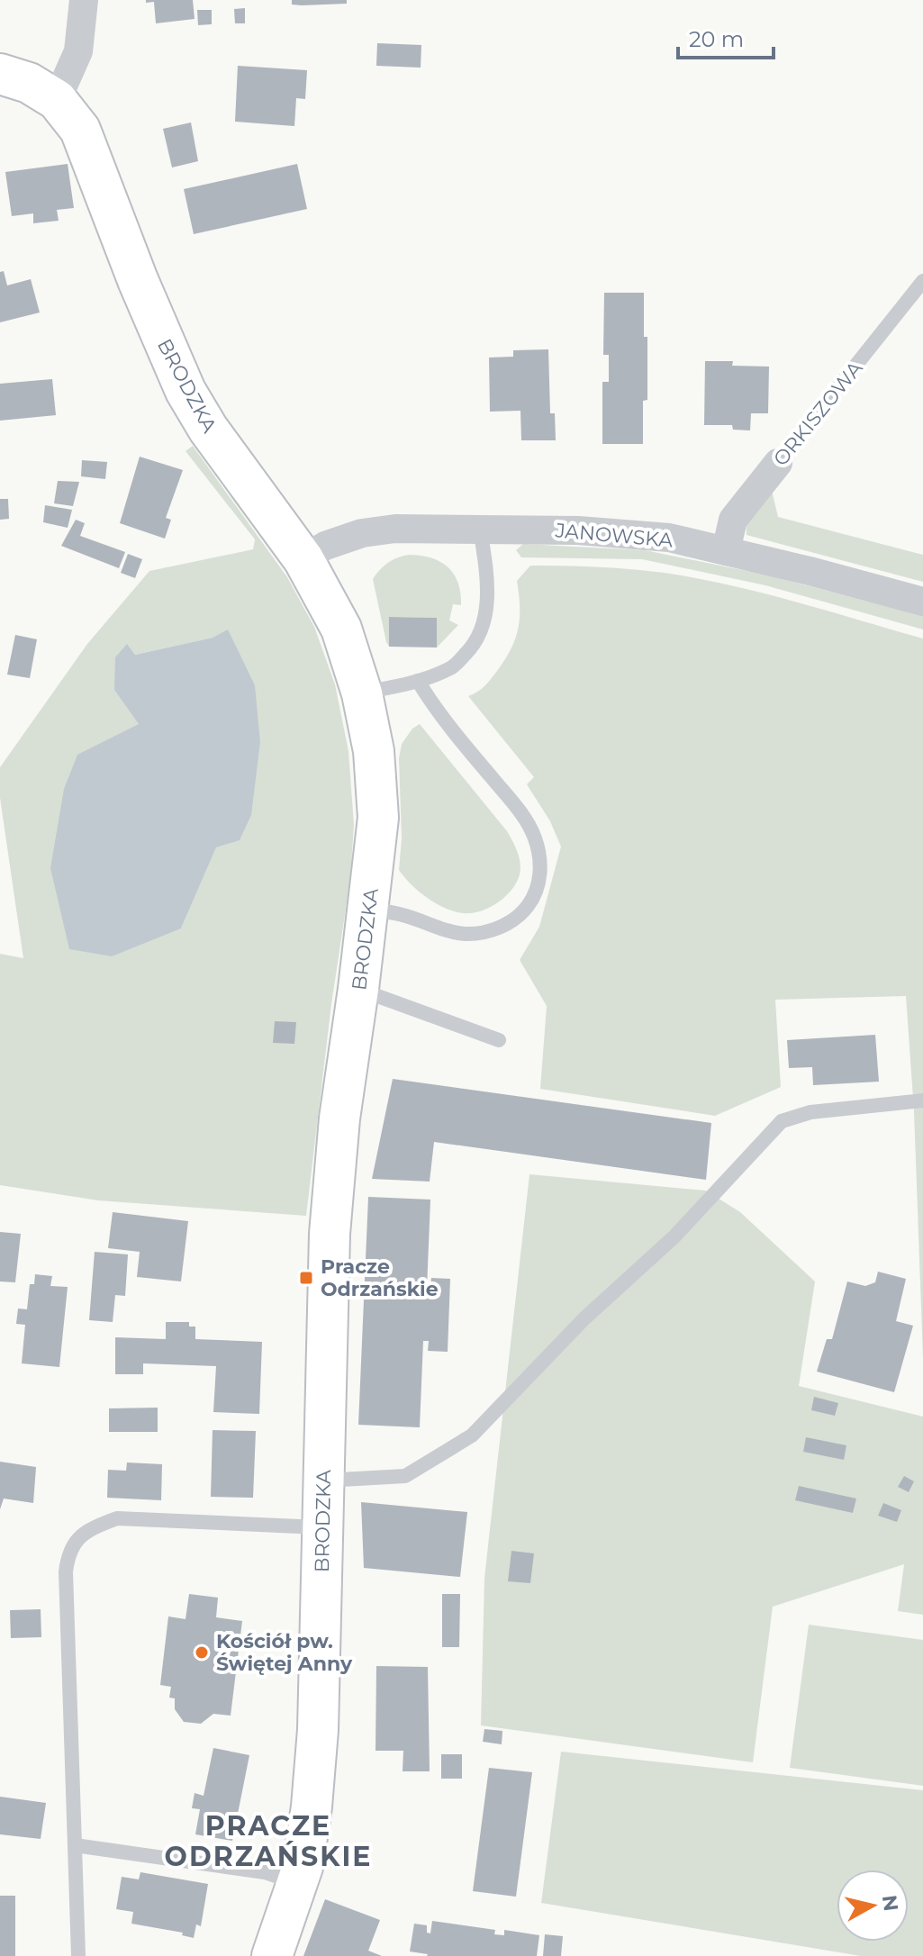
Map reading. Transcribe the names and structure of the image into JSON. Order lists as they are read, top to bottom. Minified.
{"streets":{"street":["BRODZKA","ORKISZOWA","JANOWSKA"]},"crossings":[["BRODZKA","JANOWSKA"],["ORKISZOWA","JANOWSKA"]],"districts":["PRACZE ODRZAŃSKIE"],"places":{"transit":["Pracze Odrzańskie"],"other":["Kościół pw. Świętej Anny"]},"scale_bar":"20 m","north":"right"}
